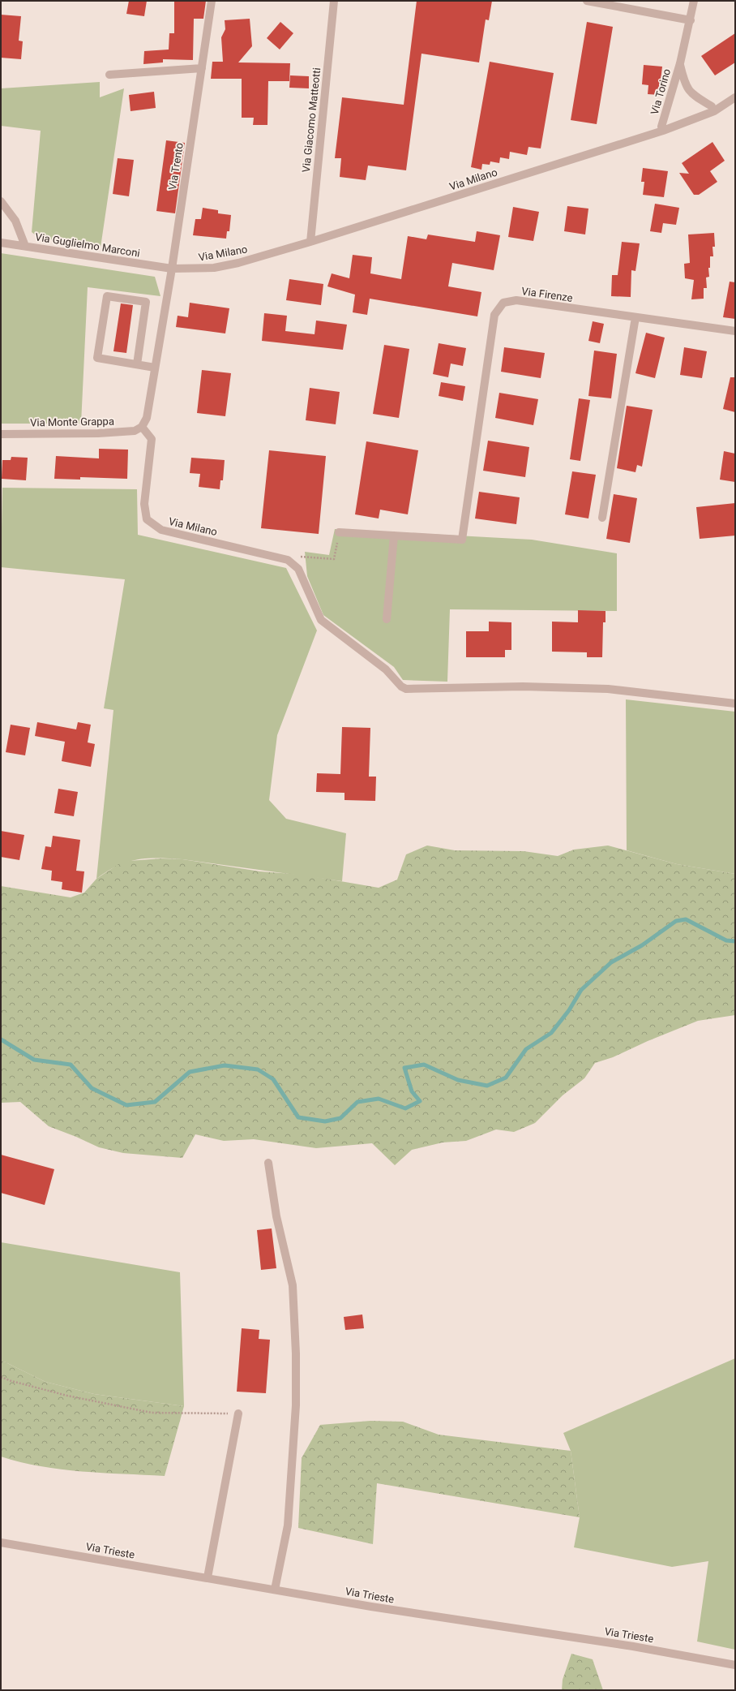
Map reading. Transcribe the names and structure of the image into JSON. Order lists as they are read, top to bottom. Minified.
{"streets":{"street":["Via Torino","Via Giacomo Matteotti","Via Trento","Via Milano","Via Guglielmo Marconi","Via Firenze","Via Monte Grappa","Via Trieste"]},"crossings":[["Via Torino","Via Milano"],["Via Giacomo Matteotti","Via Milano"],["Via Trento","Via Milano"],["Via Trento","Via Guglielmo Marconi"],["Via Milano","Via Guglielmo Marconi"],["Via Milano","Via Monte Grappa"]]}
